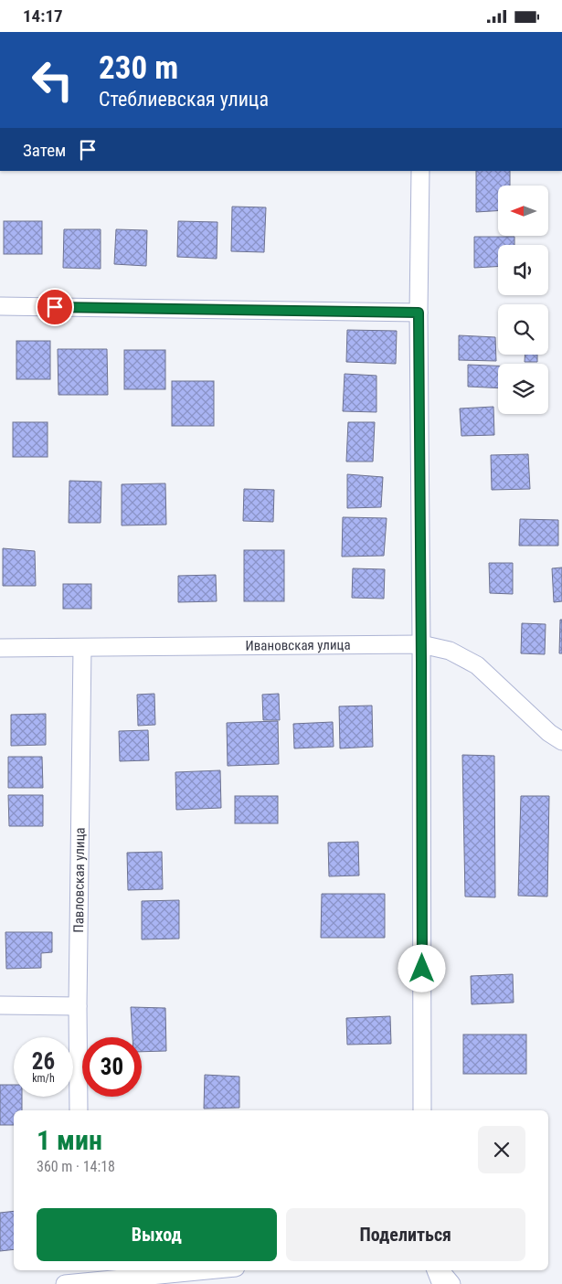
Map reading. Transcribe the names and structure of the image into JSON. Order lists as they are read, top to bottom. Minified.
{"streets":{"street":["Ивановская улица","Павловская улица"]},"crossings":[["Ивановская улица","Павловская улица"]],"north":"left","page":{"status":"14:17","turn":["230 m","Стеблиевская улица"],"then":"Затем","speed":"26 km/h","limit":"30","heading":["1 мин","360 m · 14:18"],"buttons":["Выход","Поделиться"]}}
